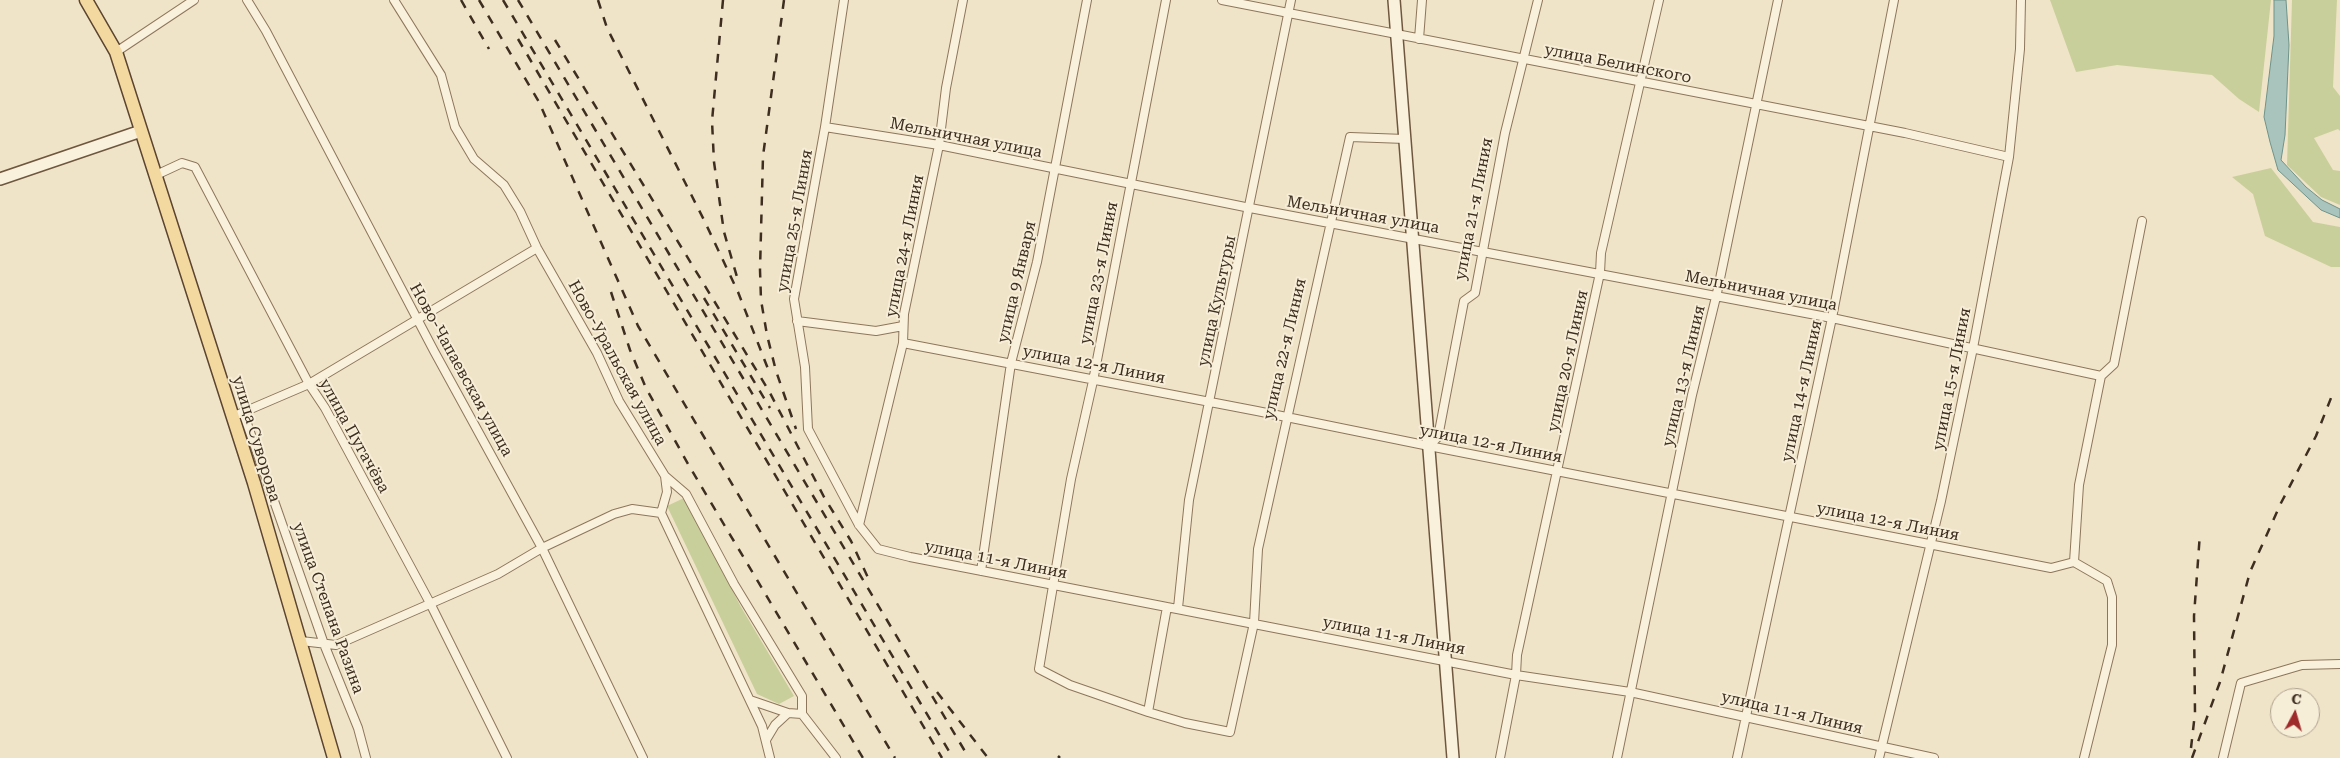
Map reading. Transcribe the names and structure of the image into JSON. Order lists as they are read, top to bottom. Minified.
{"streets":{"main road":["улица 21-я Линия","улица Суворова"],"street":["улица Белинского","Мельничная улица","улица 25-я Линия","улица 24-я Линия","улица 23-я Линия","улица 9 Января","улица Культуры","улица 22-я Линия","улица 20-я Линия","Ново-Уральская улица","улица 12-я Линия","Ново-Чапаевская улица","улица 13-я Линия","улица 15-я Линия","улица 14-я Линия","улица Пугачёва","улица 11-я Линия","улица Степана Разина"]},"crossings":[["улица Белинского","улица 21-я Линия"],["улица Белинского","улица Культуры"],["улица Белинского","улица 20-я Линия"],["улица Белинского","улица 13-я Линия"],["улица Белинского","улица 15-я Линия"],["улица Белинского","улица 14-я Линия"],["Мельничная улица","улица 21-я Линия"],["Мельничная улица","улица 25-я Линия"],["Мельничная улица","улица 24-я Линия"],["Мельничная улица","улица 23-я Линия"],["Мельничная улица","улица 9 Января"],["Мельничная улица","улица Культуры"],["Мельничная улица","улица 22-я Линия"],["Мельничная улица","улица 20-я Линия"],["Мельничная улица","улица 13-я Линия"],["Мельничная улица","улица 15-я Линия"],["Мельничная улица","улица 14-я Линия"],["улица 21-я Линия","улица 12-я Линия"],["улица 21-я Линия","улица 11-я Линия"],["улица 25-я Линия","улица 24-я Линия"],["улица 25-я Линия","улица 11-я Линия"],["улица 24-я Линия","улица 12-я Линия"],["улица 24-я Линия","улица 11-я Линия"],["улица 23-я Линия","улица 22-я Линия"],["улица 23-я Линия","улица 12-я Линия"],["улица 23-я Линия","улица 11-я Линия"],["улица 9 Января","улица 12-я Линия"],["улица 9 Января","улица 11-я Линия"],["улица Культуры","улица 12-я Линия"],["улица Культуры","улица 11-я Линия"],["улица 22-я Линия","улица 12-я Линия"],["улица 22-я Линия","улица 11-я Линия"],["улица 20-я Линия","улица 12-я Линия"],["улица 20-я Линия","улица 11-я Линия"],["улица 12-я Линия","улица 13-я Линия"],["улица 12-я Линия","улица 15-я Линия"],["улица 12-я Линия","улица 14-я Линия"],["улица 13-я Линия","улица 11-я Линия"],["улица 15-я Линия","улица 11-я Линия"],["улица 14-я Линия","улица 11-я Линия"],["улица Пугачёва","улица Суворова"],["улица Суворова","улица Степана Разина"]],"north":"top"}
